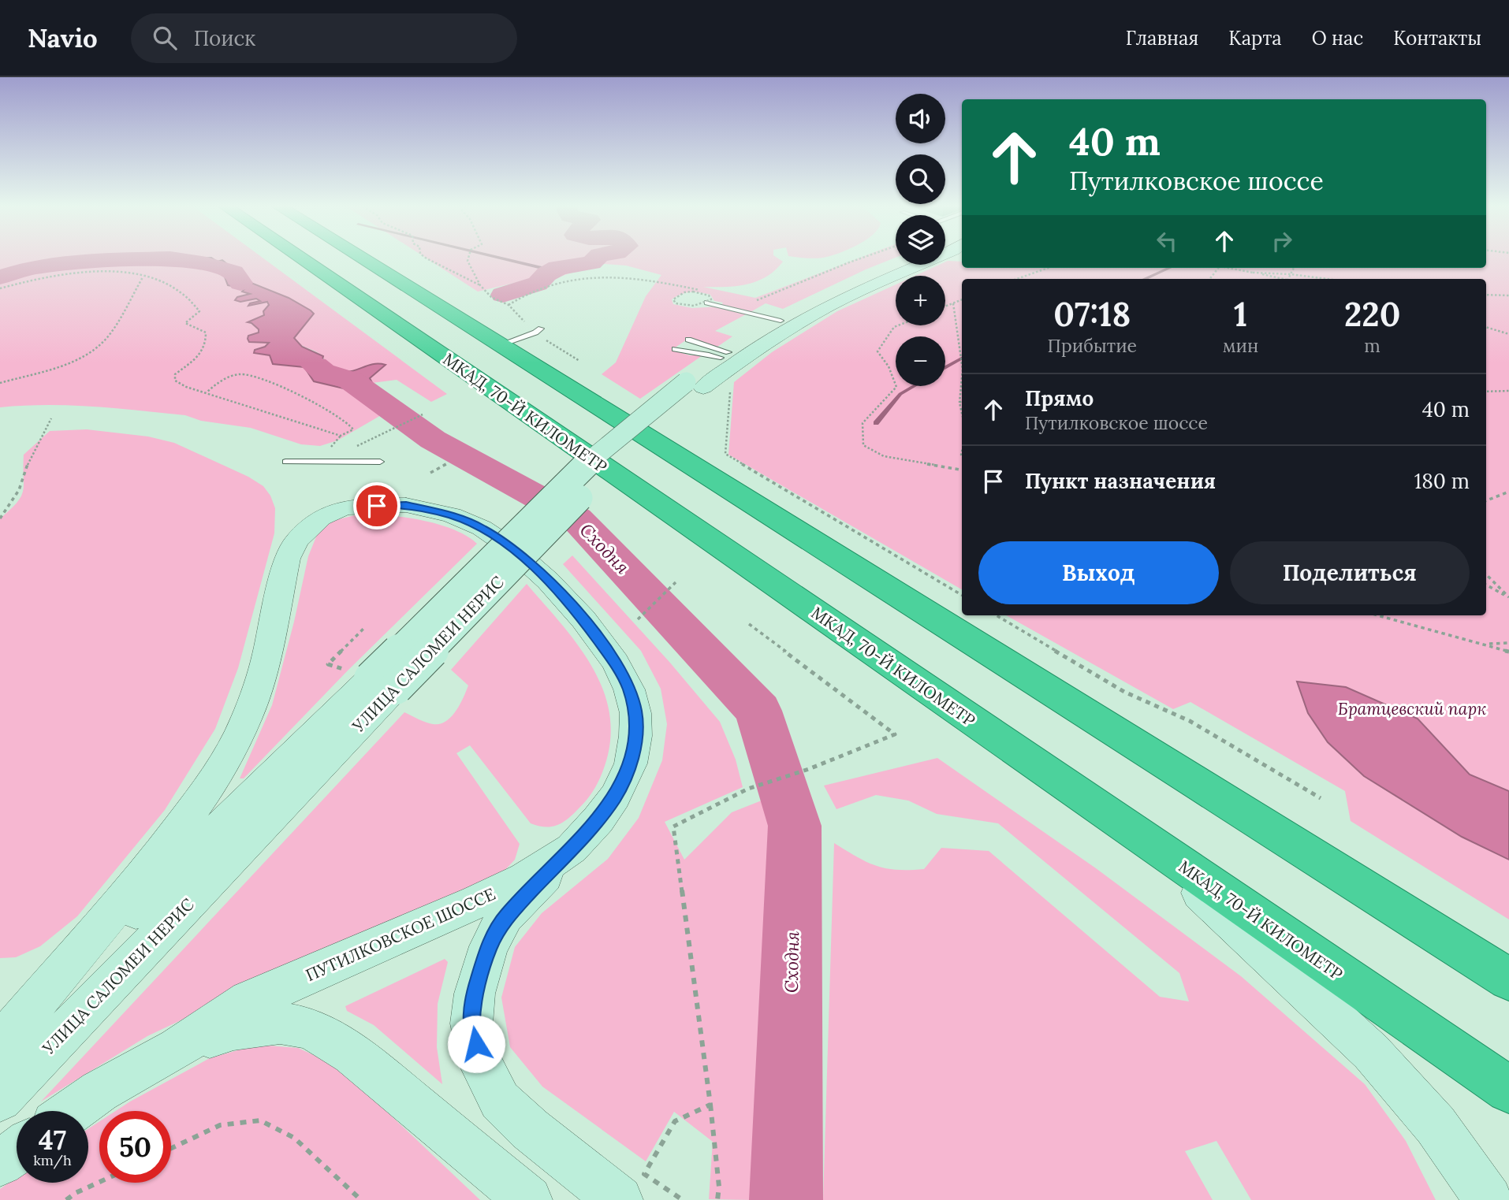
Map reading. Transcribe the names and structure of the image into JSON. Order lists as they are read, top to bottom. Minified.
{"streets":{"highway":["МКАД, 70-Й КИЛОМЕТР"],"main road":["УЛИЦА САЛОМЕИ НЕРИС","ПУТИЛКОВСКОЕ ШОССЕ"]},"crossings":[["УЛИЦА САЛОМЕИ НЕРИС","ПУТИЛКОВСКОЕ ШОССЕ"]],"water":["Сходня"],"parks":["Братцевский парк"],"page":{"header":"Navio","search":"Поиск","nav":["Главная","Карта","О нас","Контакты"],"map_buttons":["+","−"],"turn":["40 m","Путилковское шоссе"],"eta":["07:18","Прибытие","1","мин","220","m"],"list":[{"name":"Прямо","note":"Путилковское шоссе","value":"40 m"},{"name":"Пункт назначения","value":"180 m"}],"buttons":["Выход","Поделиться"],"speed":"47 km/h","limit":"50"}}
